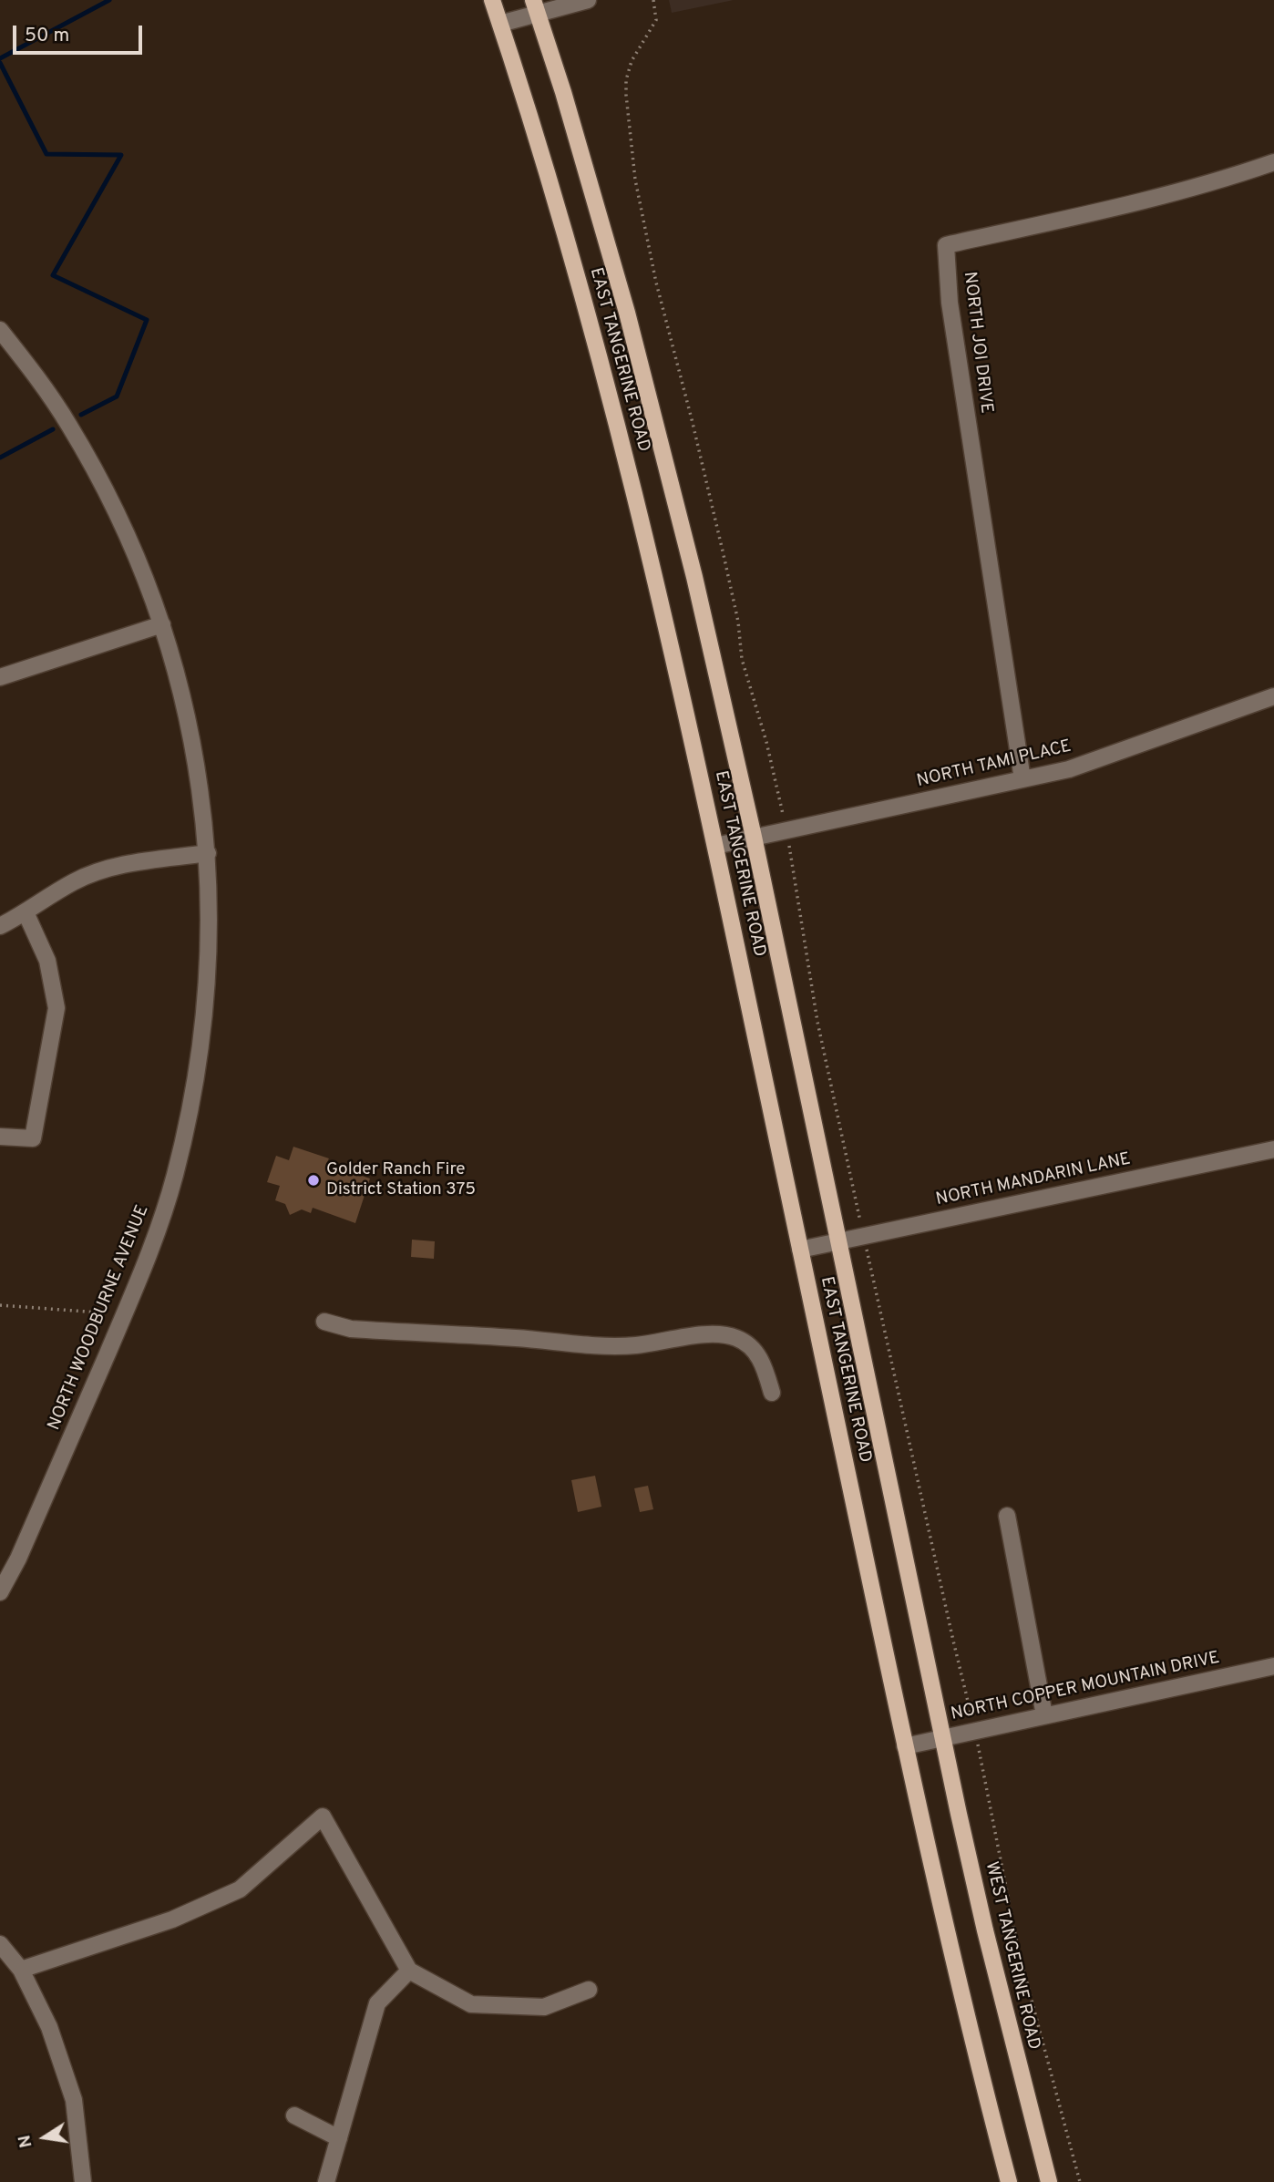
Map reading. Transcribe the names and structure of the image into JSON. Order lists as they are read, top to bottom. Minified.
{"streets":{"main road":["EAST TANGERINE ROAD","WEST TANGERINE ROAD"],"street":["NORTH JOI DRIVE","NORTH TAMI PLACE","NORTH MANDARIN LANE","NORTH WOODBURNE AVENUE","NORTH COPPER MOUNTAIN DRIVE"]},"crossings":[["NORTH JOI DRIVE","NORTH TAMI PLACE"],["EAST TANGERINE ROAD","NORTH TAMI PLACE"],["EAST TANGERINE ROAD","NORTH MANDARIN LANE"],["EAST TANGERINE ROAD","NORTH COPPER MOUNTAIN DRIVE"],["EAST TANGERINE ROAD","WEST TANGERINE ROAD"],["NORTH COPPER MOUNTAIN DRIVE","WEST TANGERINE ROAD"]],"places":["Golder Ranch Fire District Station 375"],"scale_bar":"50 m","north":"left"}
